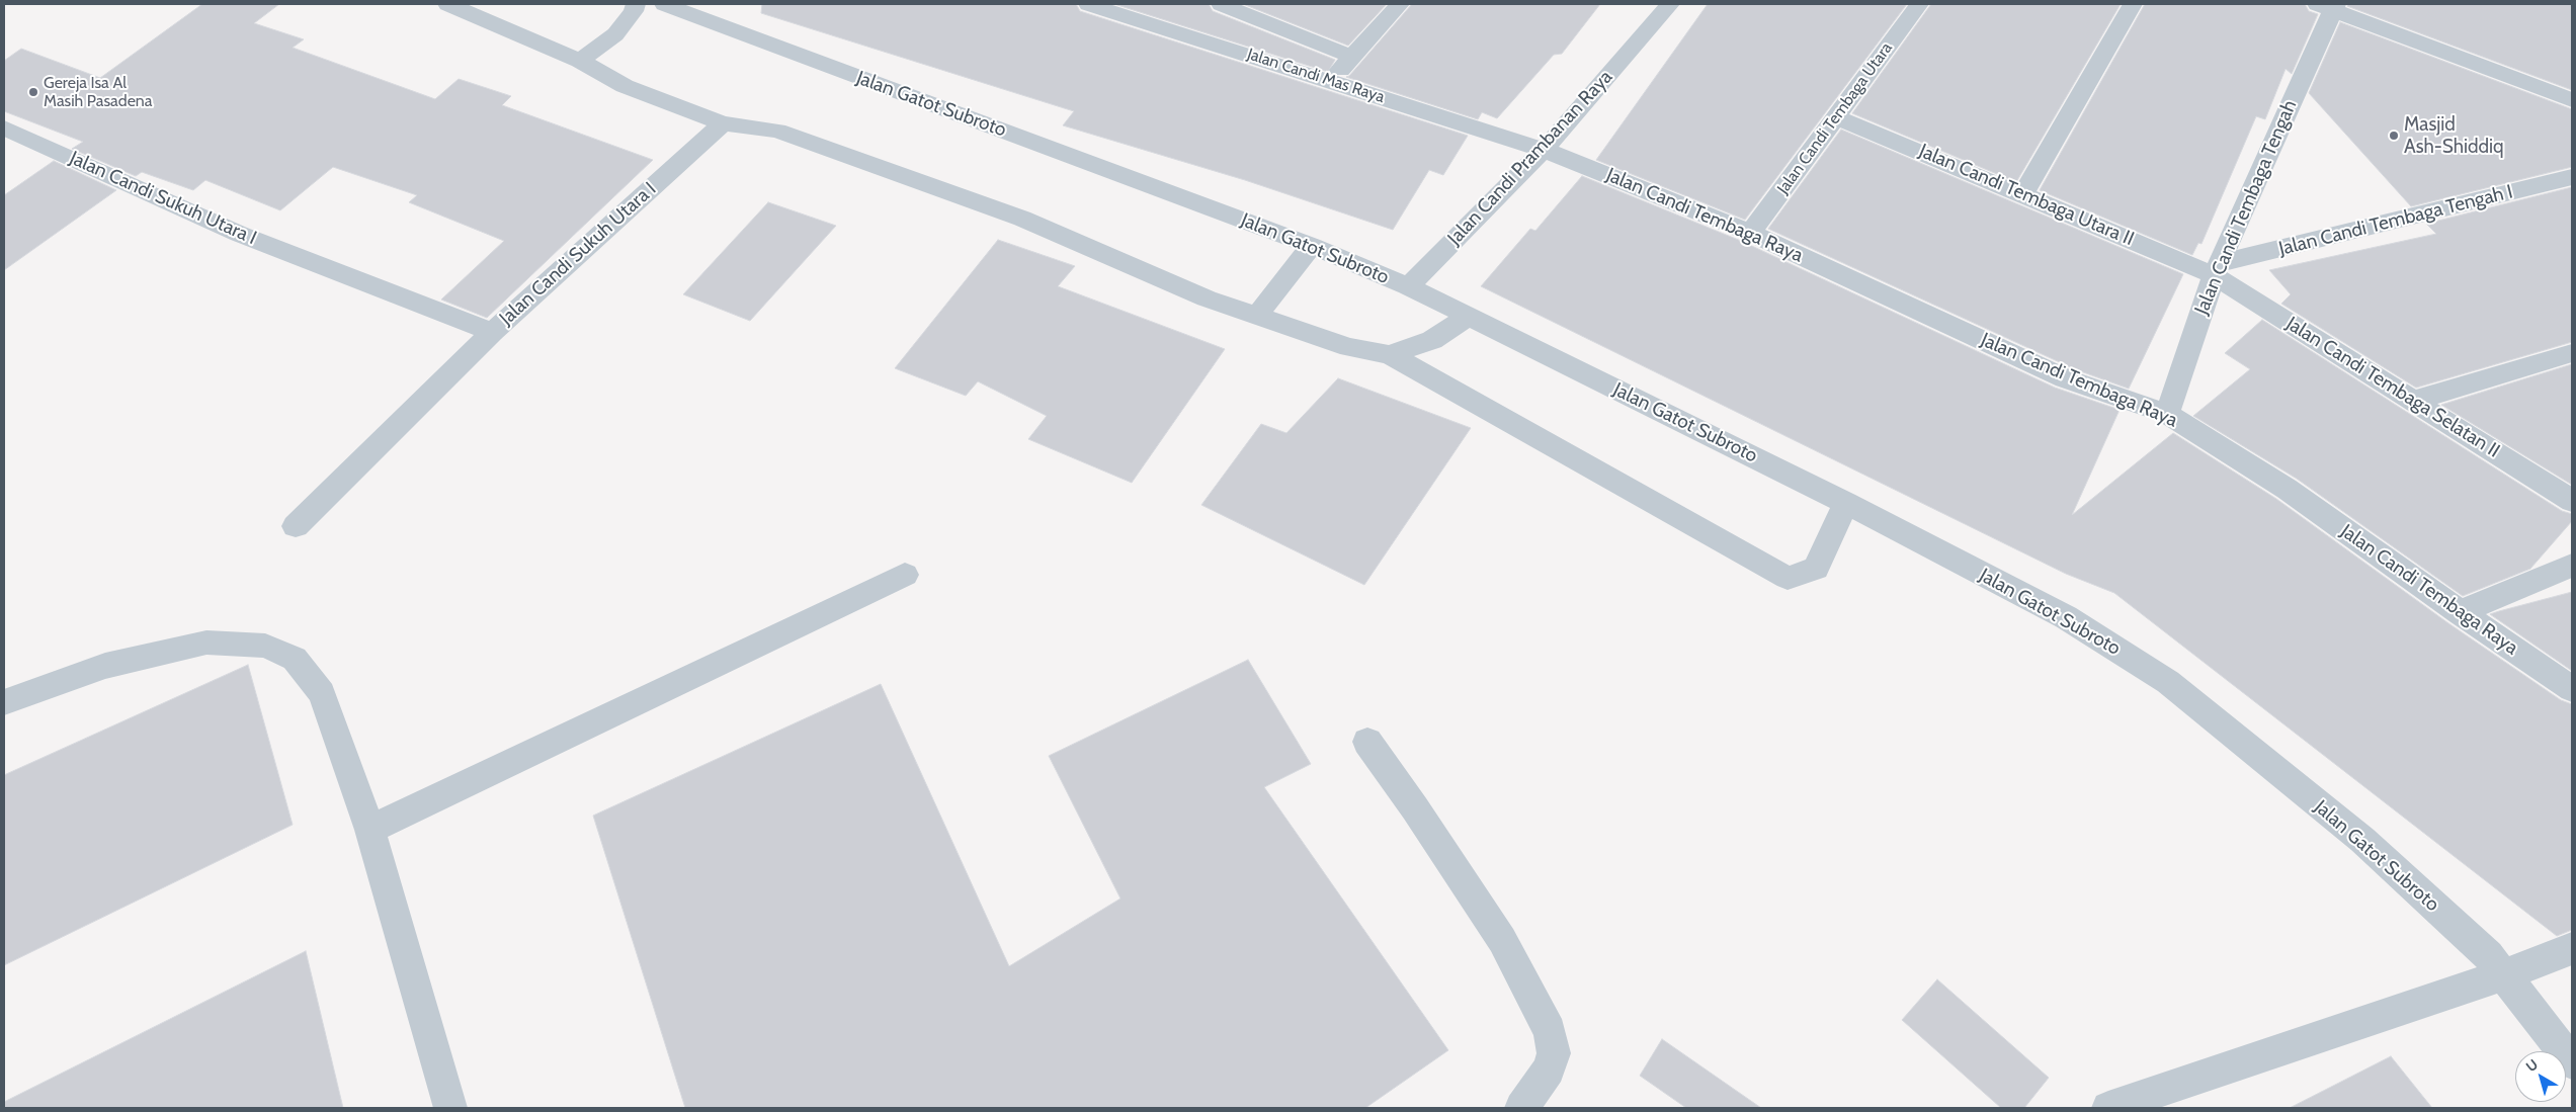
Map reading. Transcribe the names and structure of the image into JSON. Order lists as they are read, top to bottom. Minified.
{"streets":{"street":["Jalan Candi Mas Raya","Jalan Gatot Subroto","Jalan Candi Tembaga Utara","Jalan Candi Prambanan Raya","Jalan Candi Tembaga Utara II","Jalan Candi Sukuh Utara I","Jalan Candi Tembaga Tengah","Jalan Candi Tembaga Raya","Jalan Candi Tembaga Tengah I","Jalan Candi Tembaga Selatan II"]},"crossings":[["Jalan Candi Mas Raya","Jalan Candi Prambanan Raya"],["Jalan Candi Mas Raya","Jalan Candi Tembaga Raya"],["Jalan Gatot Subroto","Jalan Candi Prambanan Raya"],["Jalan Candi Tembaga Utara","Jalan Candi Tembaga Utara II"],["Jalan Candi Tembaga Utara","Jalan Candi Tembaga Raya"],["Jalan Candi Prambanan Raya","Jalan Candi Tembaga Raya"],["Jalan Candi Tembaga Utara II","Jalan Candi Tembaga Tengah"],["Jalan Candi Tembaga Utara II","Jalan Candi Tembaga Tengah I"],["Jalan Candi Tembaga Utara II","Jalan Candi Tembaga Selatan II"],["Jalan Candi Tembaga Tengah","Jalan Candi Tembaga Raya"],["Jalan Candi Tembaga Tengah","Jalan Candi Tembaga Tengah I"],["Jalan Candi Tembaga Tengah","Jalan Candi Tembaga Selatan II"],["Jalan Candi Tembaga Tengah I","Jalan Candi Tembaga Selatan II"]],"places":["Gereja Isa Al Masih Pasadena","Masjid Ash-Shiddiq"],"north":"top left"}
